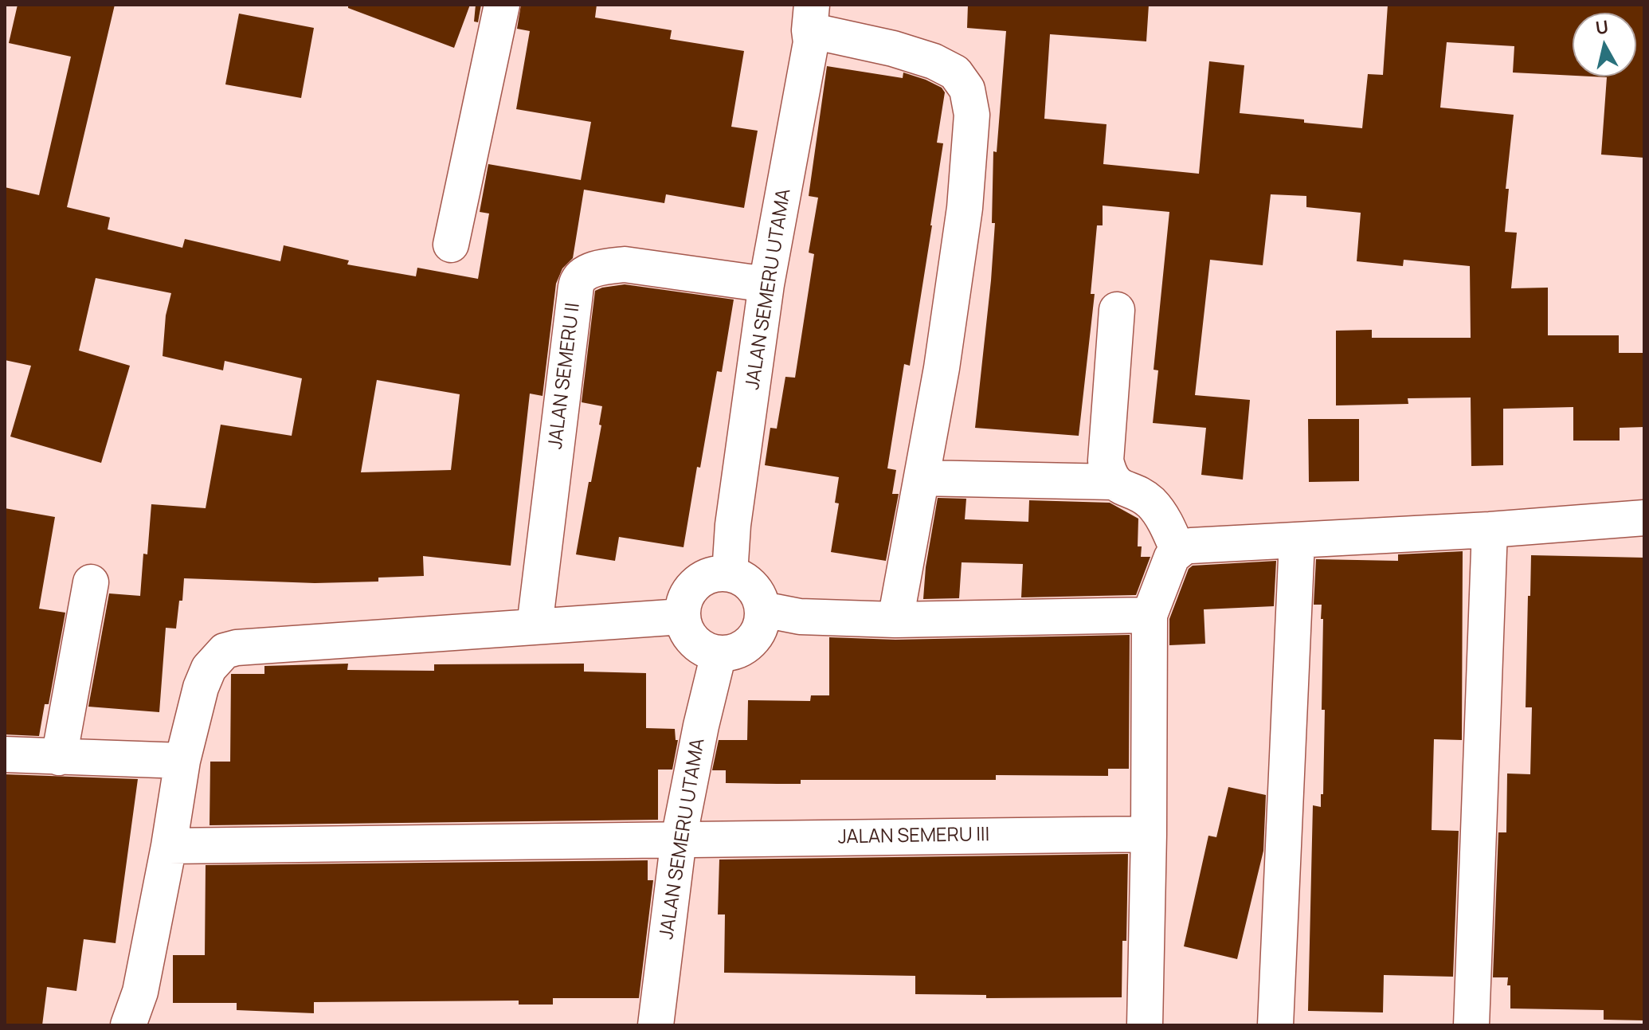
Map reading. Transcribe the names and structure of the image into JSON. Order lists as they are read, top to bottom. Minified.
{"streets":{"street":["JALAN SEMERU UTAMA","JALAN SEMERU II","JALAN SEMERU III"]},"crossings":[["JALAN SEMERU UTAMA","JALAN SEMERU II"],["JALAN SEMERU UTAMA","JALAN SEMERU III"]],"north":"top"}
